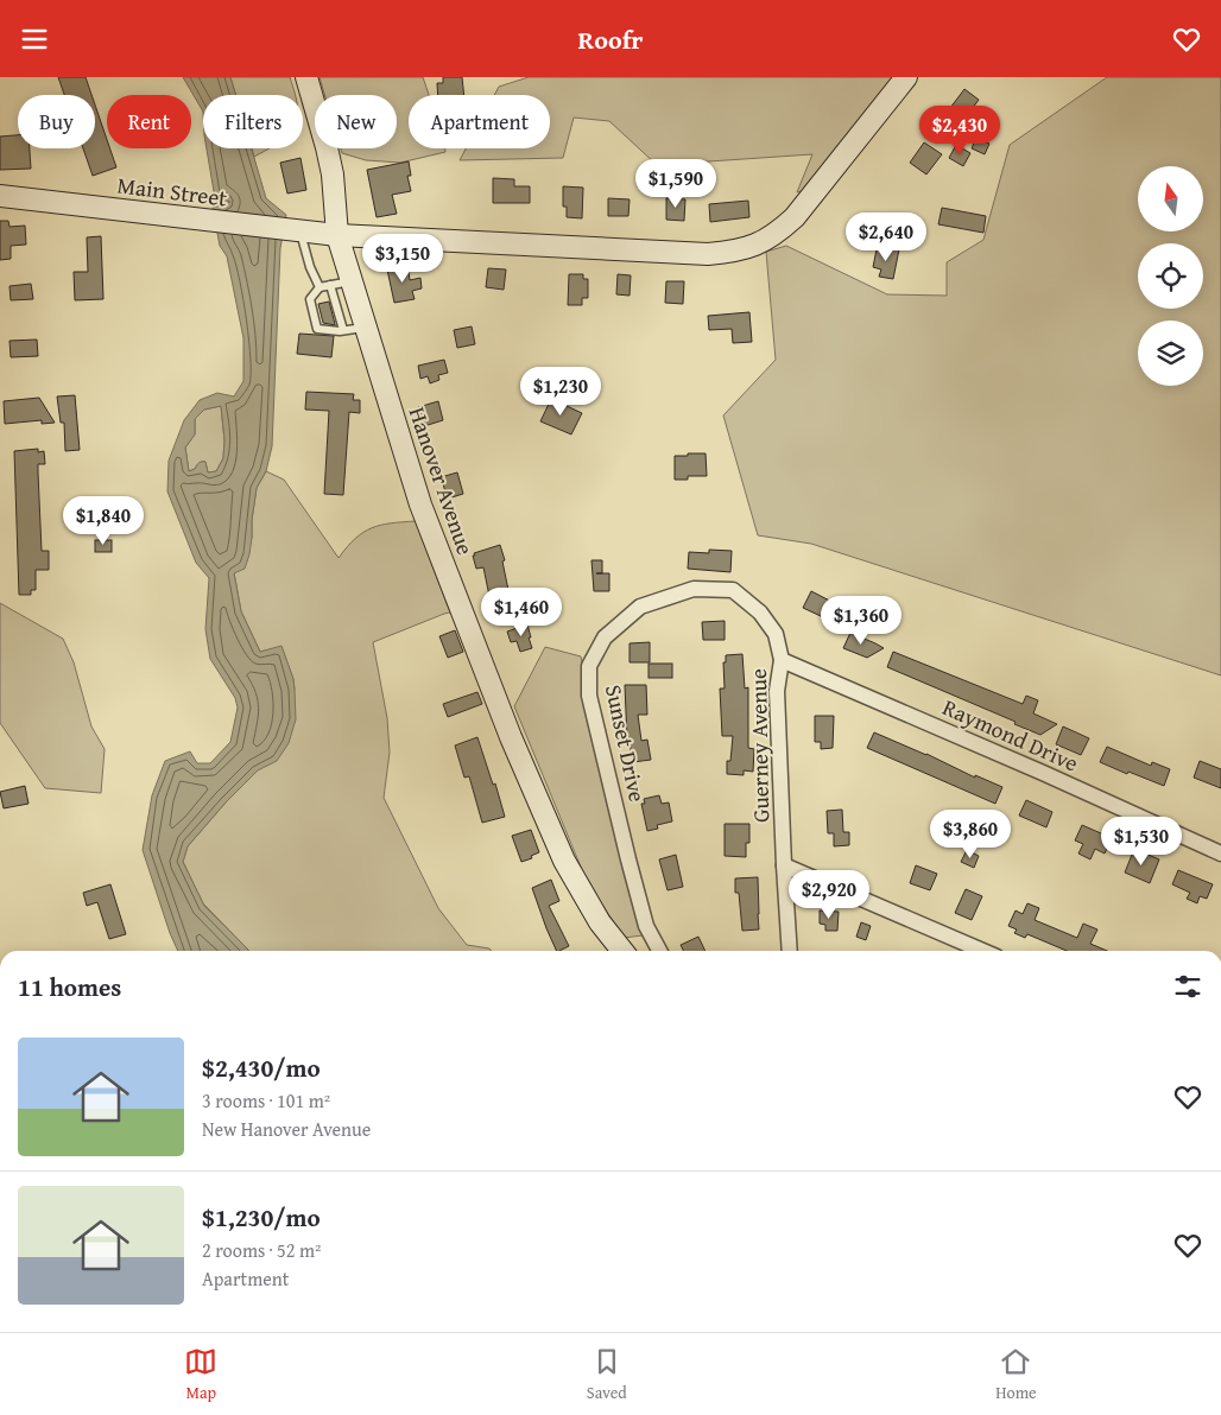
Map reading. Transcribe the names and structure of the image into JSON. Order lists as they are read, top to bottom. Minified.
{"streets":{"main road":["Main Street","Hanover Avenue"],"street":["Raymond Drive","Sunset Drive","Guerney Avenue"]},"crossings":[["Main Street","Hanover Avenue"],["Raymond Drive","Guerney Avenue"],["Sunset Drive","Guerney Avenue"]],"north":"top","page":{"header":"Roofr","chip":["Buy","Rent","Filters","New","Apartment"],"price":["$2,430","$1,590","$2,640","$3,150","$1,230","$1,840","$1,460","$1,360","$3,860","$1,530","$2,920"],"heading":"11 homes","list":[{"name":"$2,430/mo","note":"3 rooms · 101 m² · New Hanover Avenue"},{"name":"$1,230/mo","note":"2 rooms · 52 m² · Apartment"}],"tabs":["Map","Saved","Home"]}}
